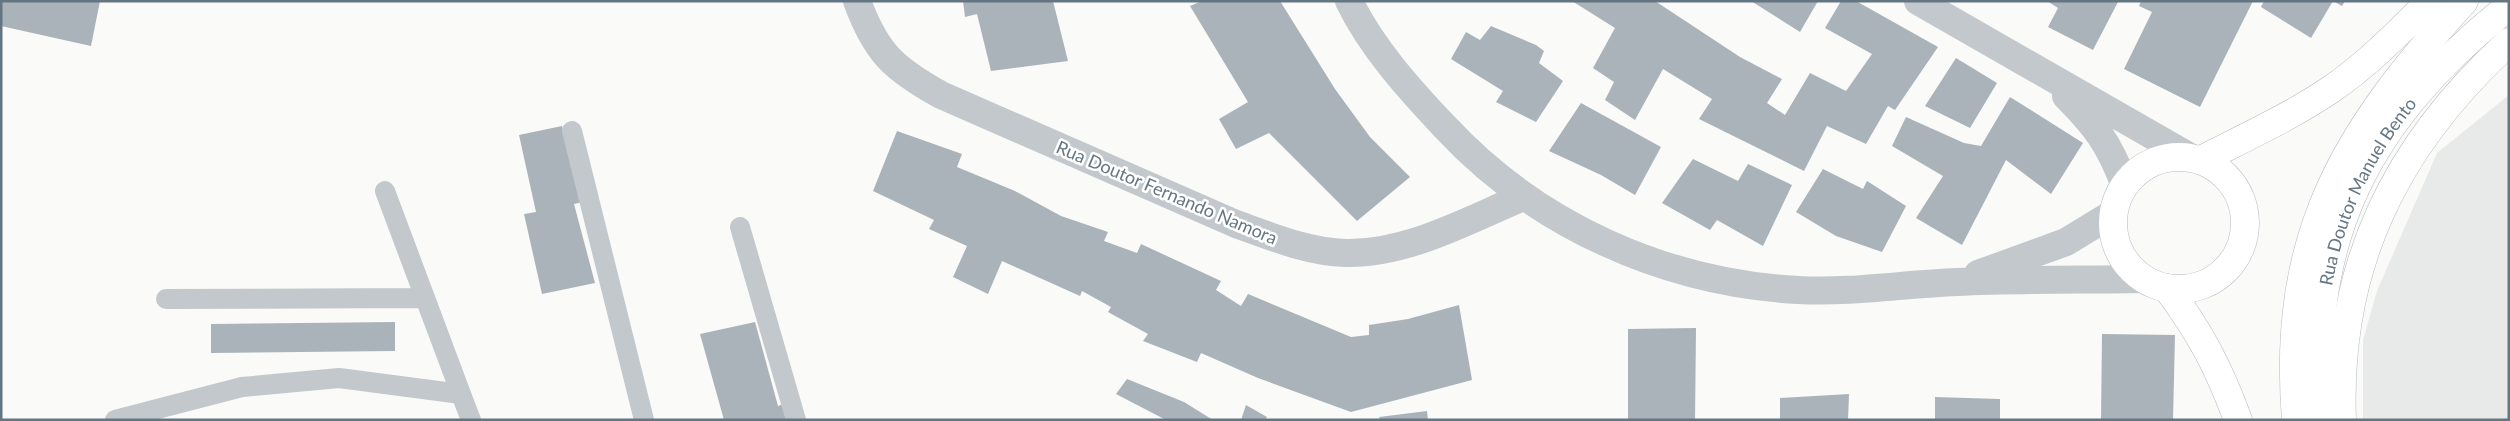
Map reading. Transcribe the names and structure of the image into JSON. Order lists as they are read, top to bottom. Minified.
{"streets":{"street":["Rua Doutor Fernando Namora","Rua Doutor Manuel Bento"]}}
